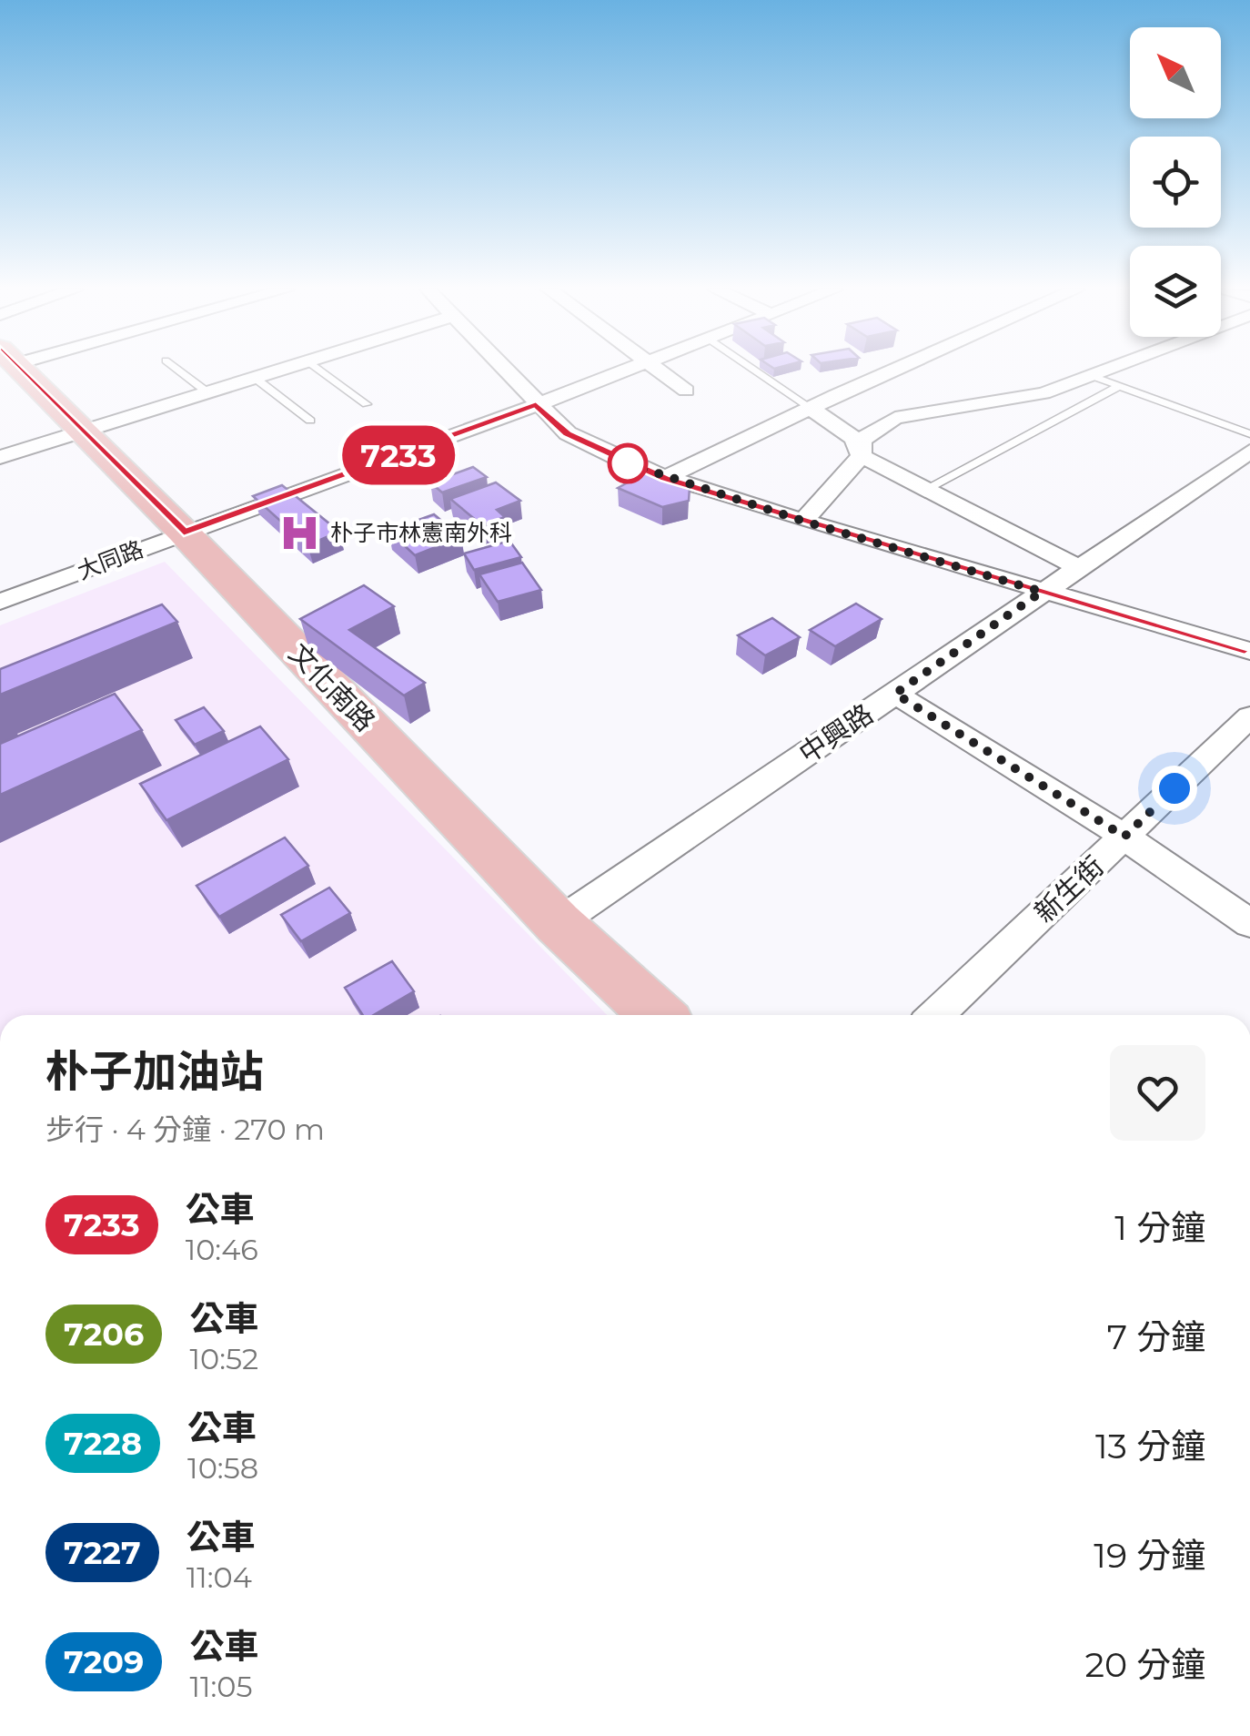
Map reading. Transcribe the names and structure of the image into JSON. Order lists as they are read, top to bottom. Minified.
{"streets":{"main road":["文化南路"],"street":["大同路","中興路","新生街"]},"crossings":[["大同路","文化南路"],["文化南路","中興路"]],"places":{"hospital":["朴子市林憲南外科"]},"lines":["bus line 7233"],"north":"top left","page":{"on_map":"7233","heading":["朴子加油站","步行 · 4 分鐘 · 270 m"],"list":[{"mark":"7233","name":"公車","note":"10:46","value":"1 分鐘"},{"mark":"7206","name":"公車","note":"10:52","value":"7 分鐘"},{"mark":"7228","name":"公車","note":"10:58","value":"13 分鐘"},{"mark":"7227","name":"公車","note":"11:04","value":"19 分鐘"},{"mark":"7209","name":"公車","note":"11:05","value":"20 分鐘"}]}}
